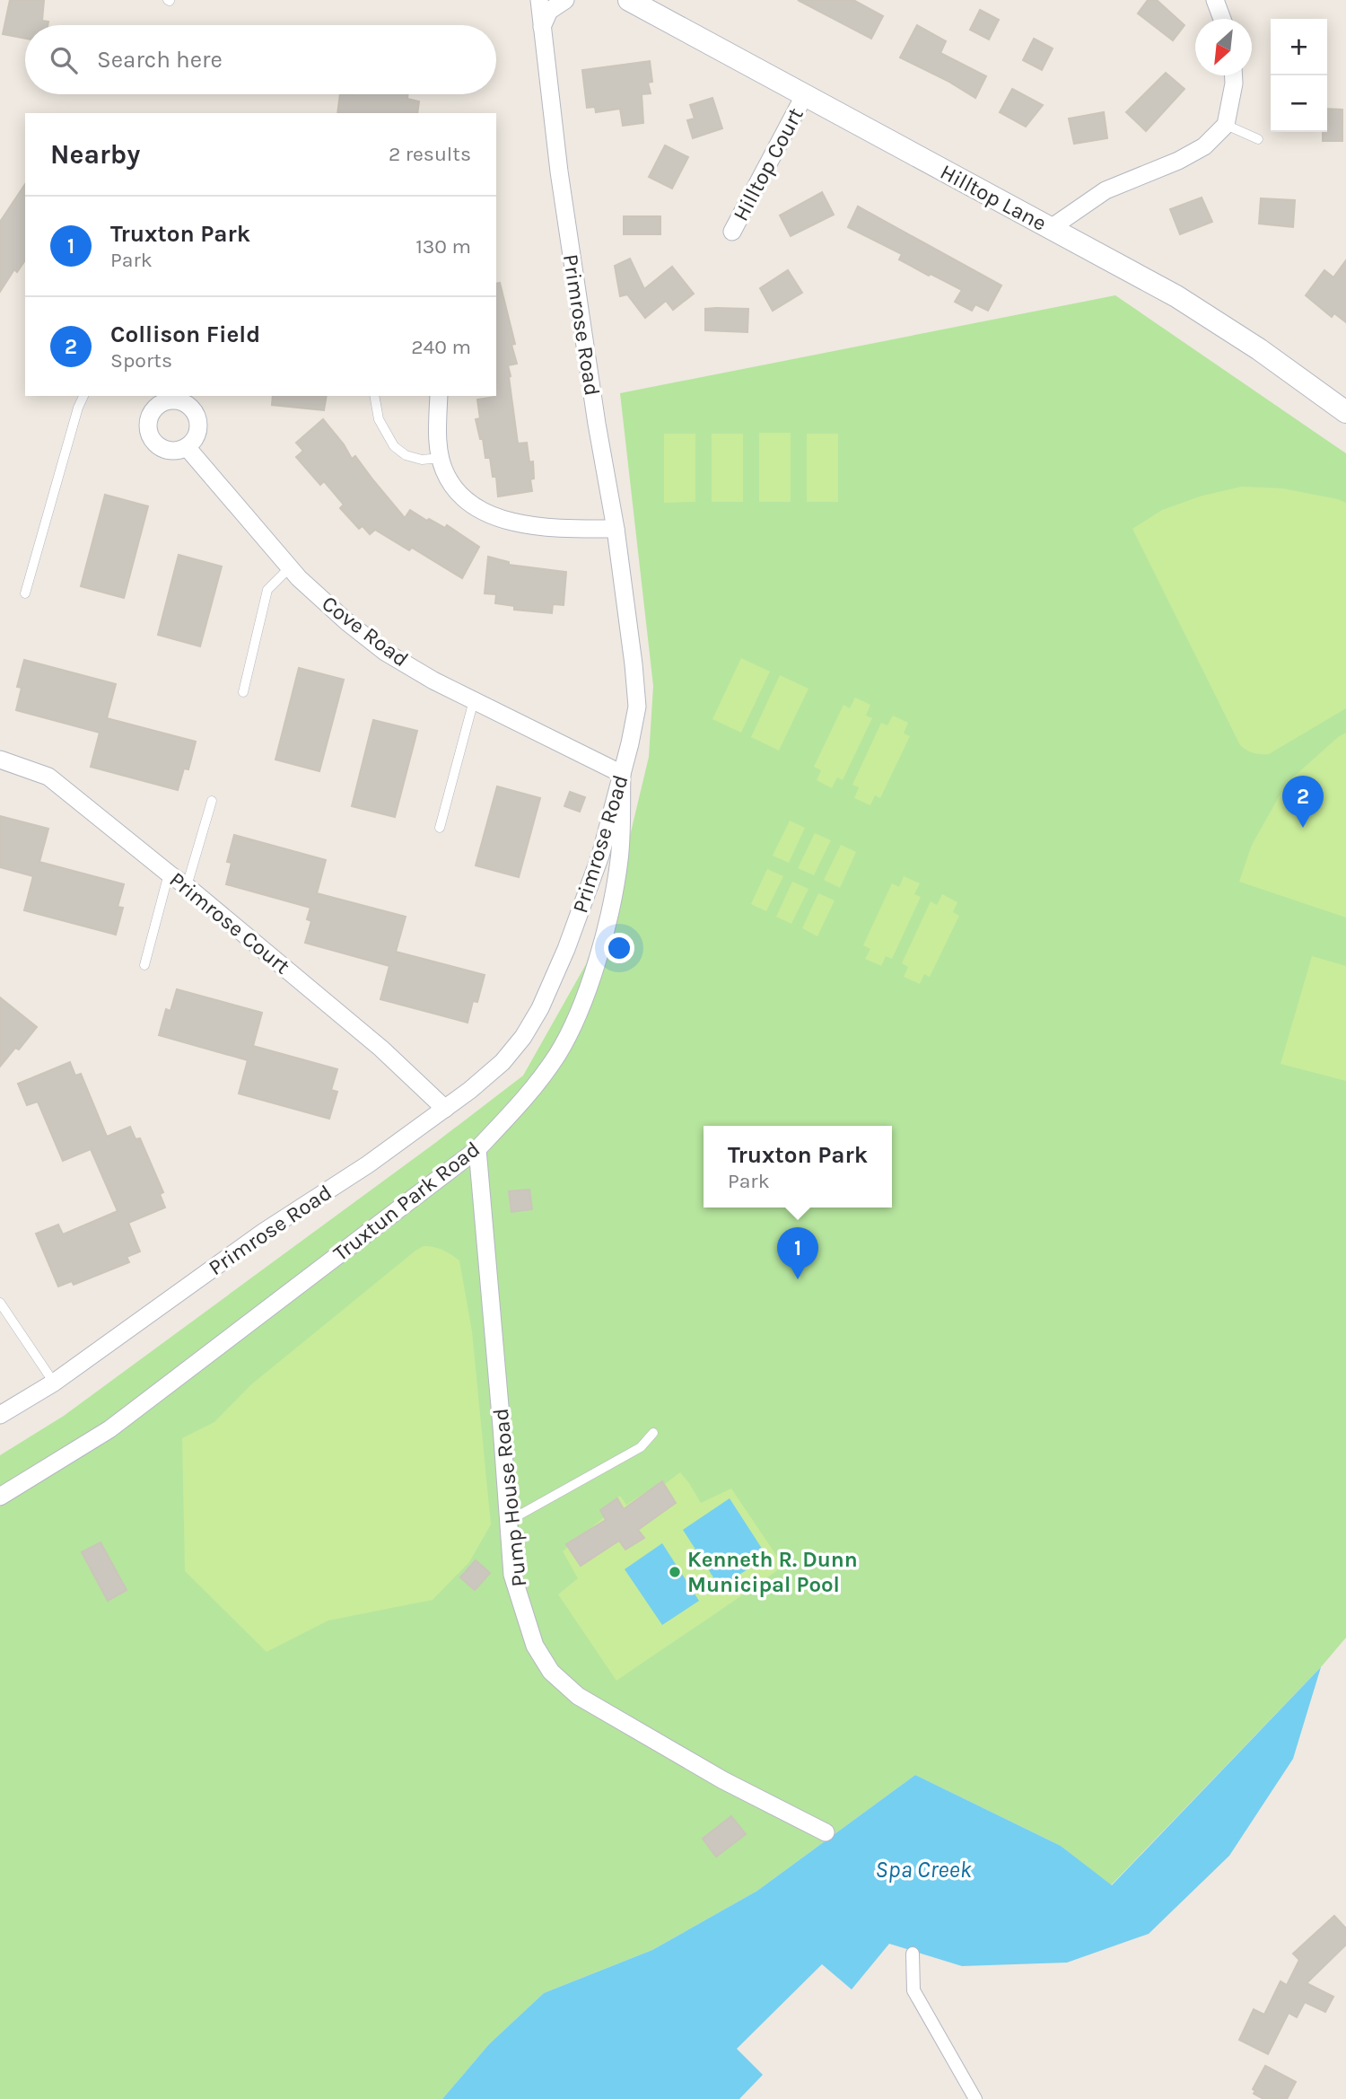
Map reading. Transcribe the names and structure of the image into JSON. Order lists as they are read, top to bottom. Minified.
{"streets":{"street":["Hilltop Court","Hilltop Lane","Primrose Road","Cove Road","Primrose Court","Truxtun Park Road","Pump House Road"]},"crossings":[["Hilltop Court","Hilltop Lane"],["Primrose Road","Cove Road"],["Primrose Road","Primrose Court"],["Primrose Road","Truxtun Park Road"],["Cove Road","Truxtun Park Road"],["Truxtun Park Road","Pump House Road"]],"water":["Spa Creek"],"places":["Kenneth R. Dunn Municipal Pool"],"north":"bottom left","page":{"map_buttons":["+","−"],"search":"Search here","heading":["Nearby","2 results"],"list":[{"mark":"1","name":"Truxton Park","note":"Park","value":"130 m"},{"mark":"2","name":"Collison Field","note":"Sports","value":"240 m"}],"pins":["2","1"],"popup":["Truxton Park","Park"]}}
